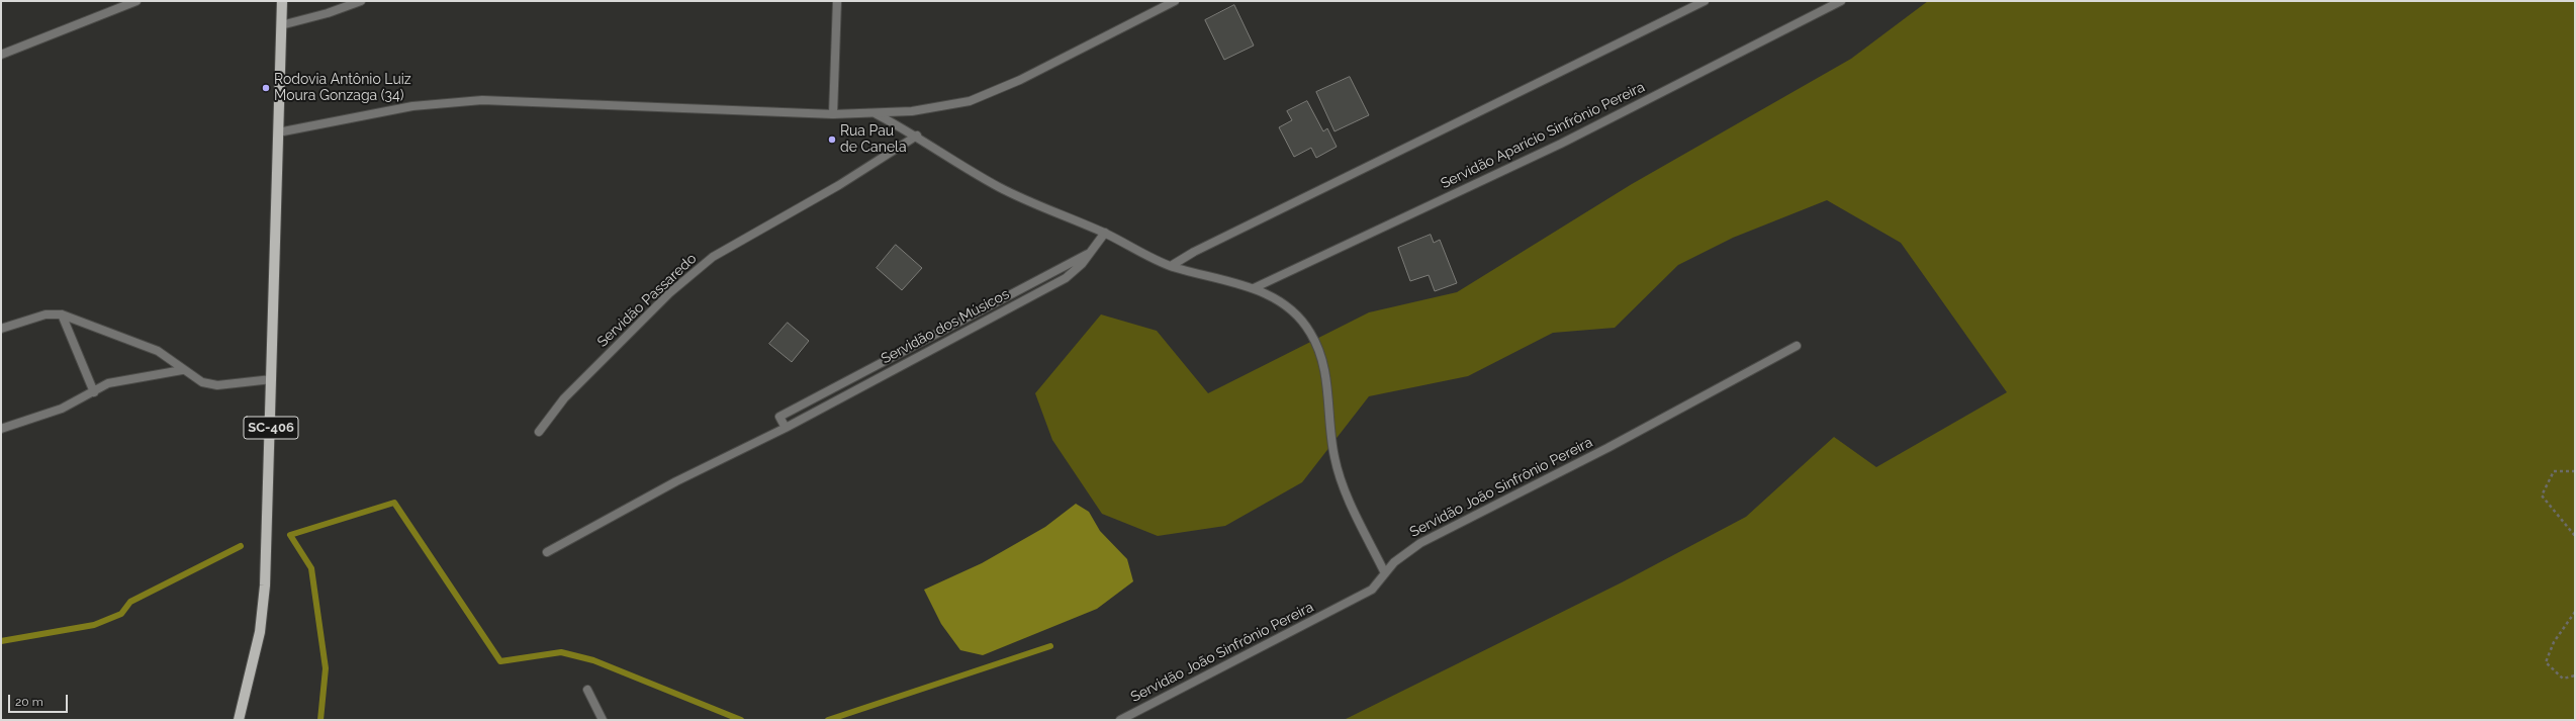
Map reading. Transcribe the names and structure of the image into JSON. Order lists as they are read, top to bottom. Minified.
{"streets":{"main road":["SC-406"],"street":["Servidão Aparício Sinfrônio Pereira","Servidão Passaredo","Servidão dos Músicos","Servidão João Sinfrônio Pereira"]},"places":["Rodovia Antônio Luiz Moura Gonzaga (34)","Rua Pau de Canela"],"scale_bar":"20 m"}
